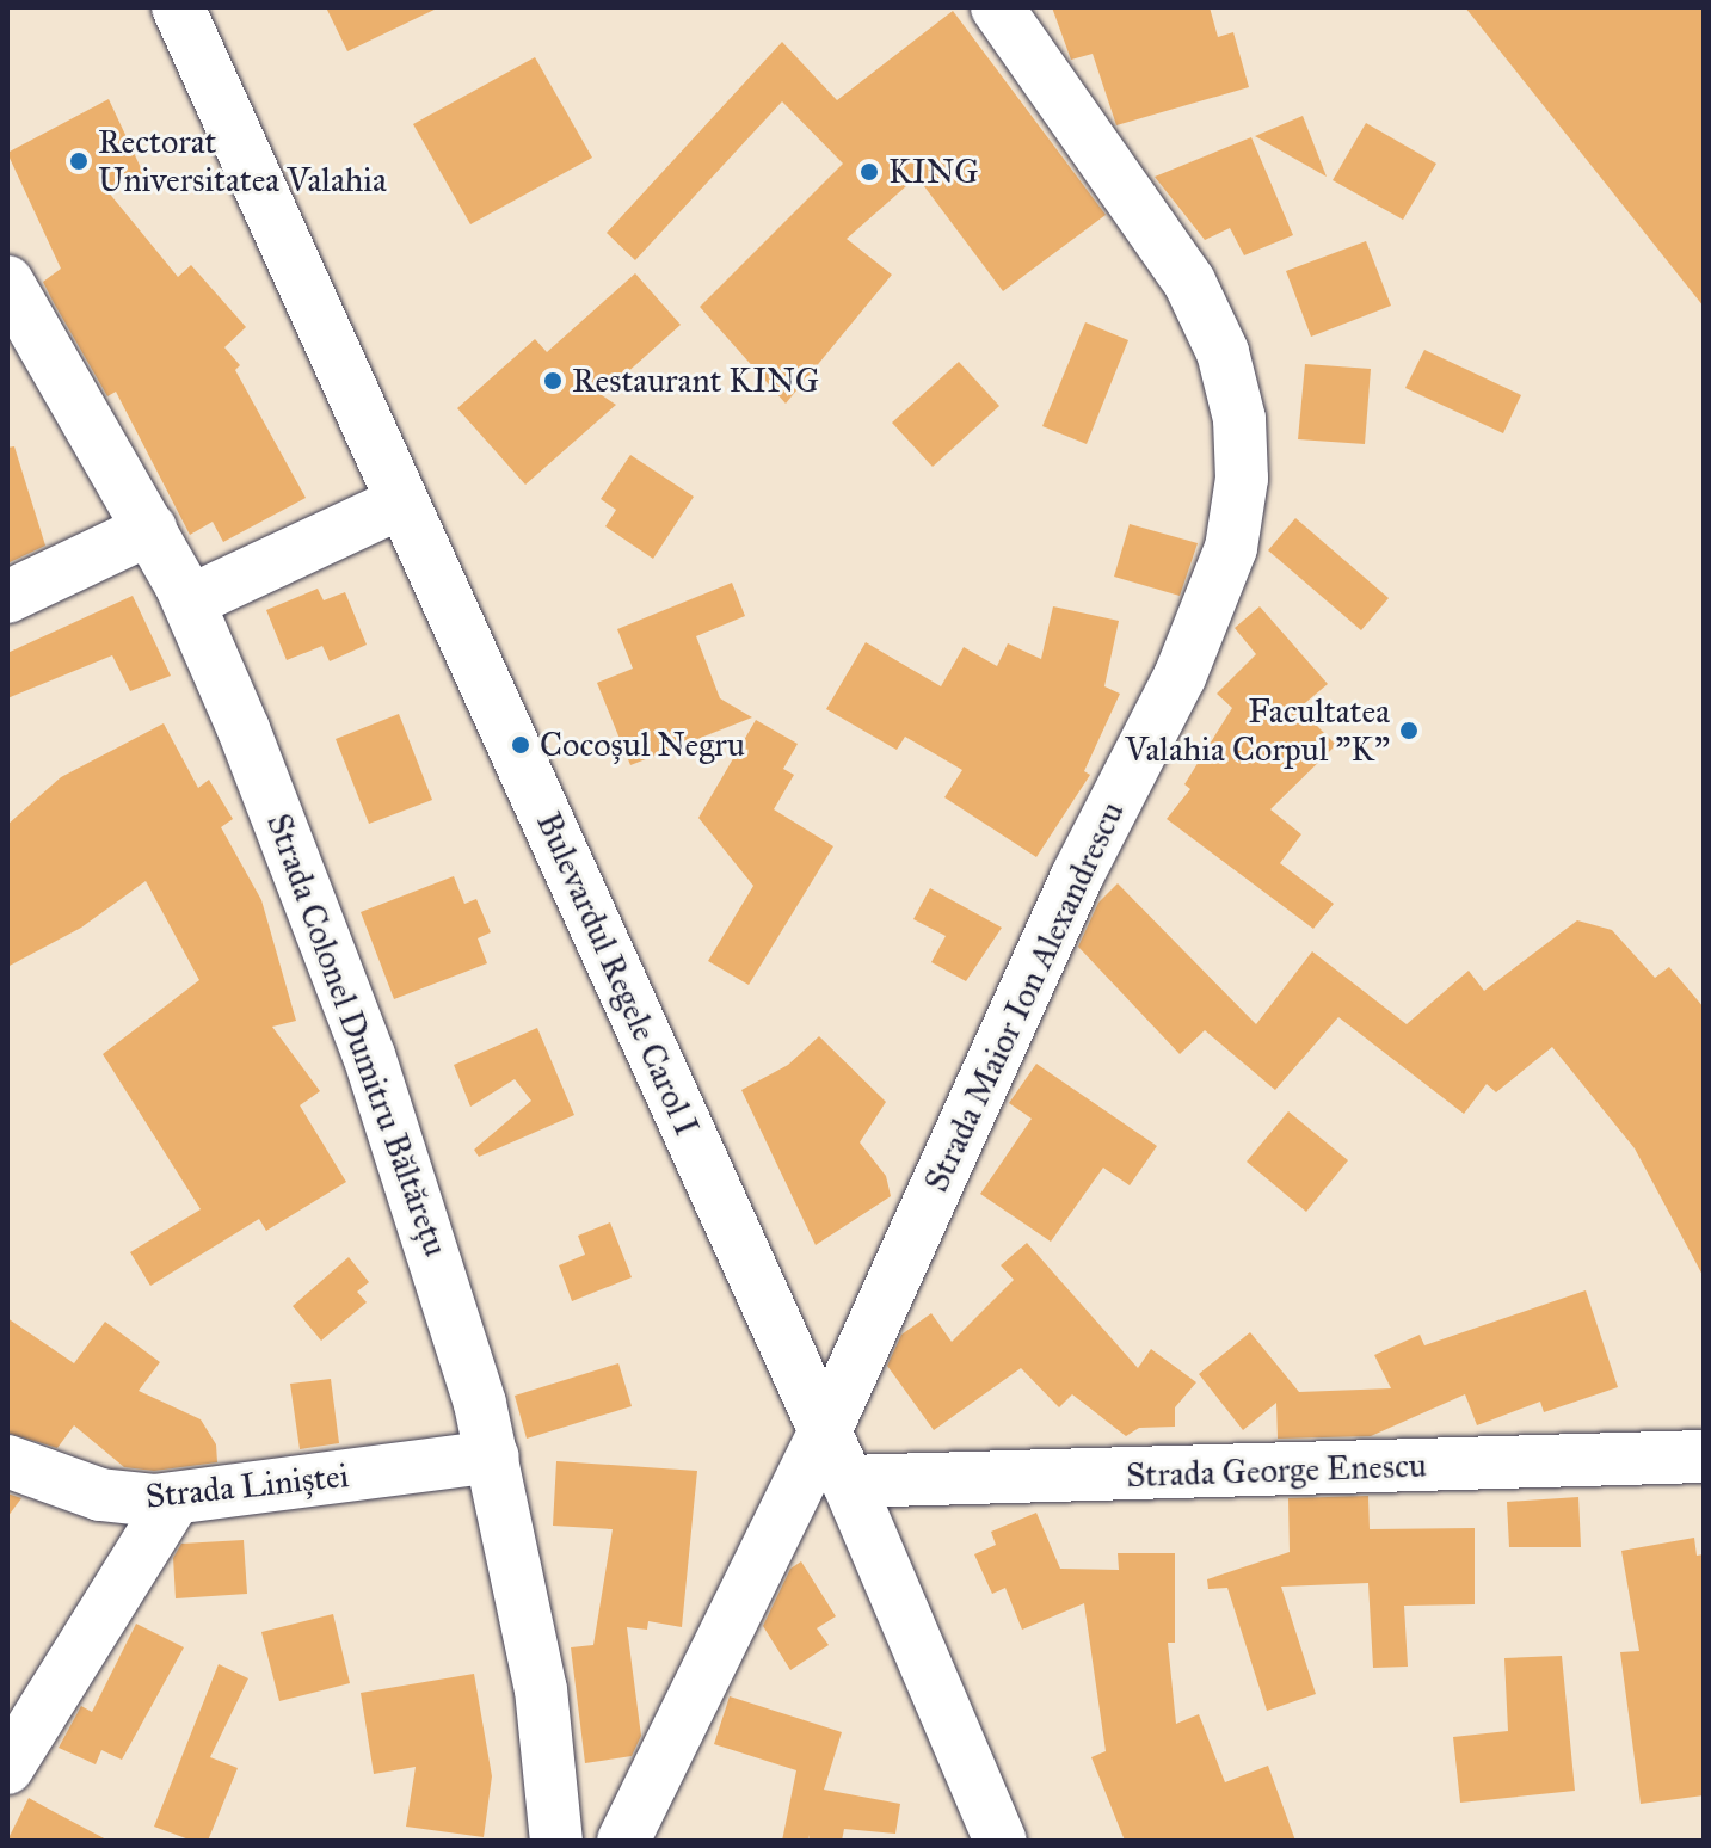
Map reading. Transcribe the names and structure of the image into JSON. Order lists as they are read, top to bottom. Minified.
{"streets":{"main road":["Bulevardul Regele Carol I","Strada Maior Ion Alexandrescu","Strada Colonel Dumitru Băltărețu","Strada George Enescu","Strada Liniștei"]},"crossings":[["Bulevardul Regele Carol I","Strada Maior Ion Alexandrescu"],["Bulevardul Regele Carol I","Strada George Enescu"],["Strada Colonel Dumitru Băltărețu","Strada Liniștei"]],"places":["Rectorat Universitatea Valahia","KING","Restaurant KING","Facultatea Valahia Corpul \"K\"","Cocoșul Negru"]}
